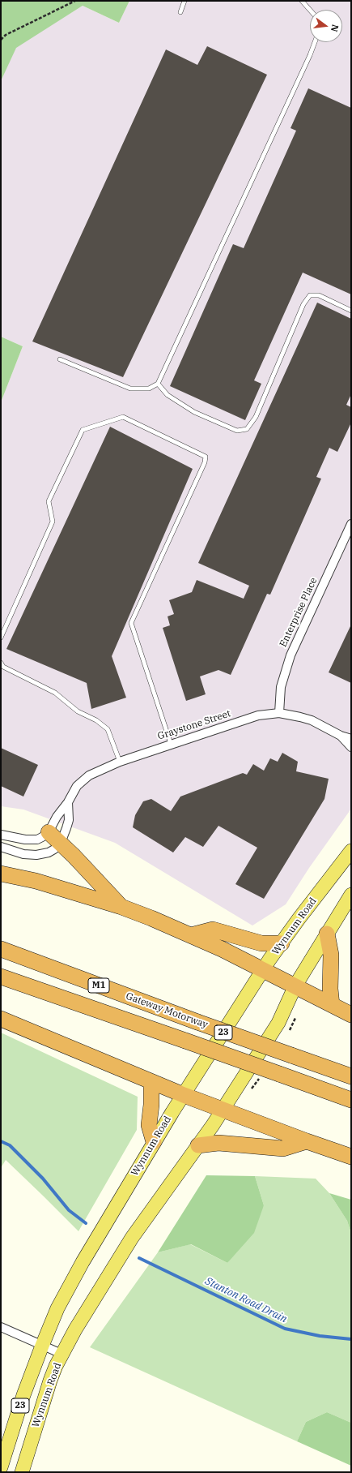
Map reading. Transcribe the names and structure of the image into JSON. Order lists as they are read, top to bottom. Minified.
{"streets":{"highway":["M1","Gateway Motorway"],"main road":["Wynnum Road","23"],"street":["Enterprise Place","Graystone Street"]},"crossings":[["Enterprise Place","Graystone Street"]],"water":["Stanton Road Drain"],"north":"right"}
